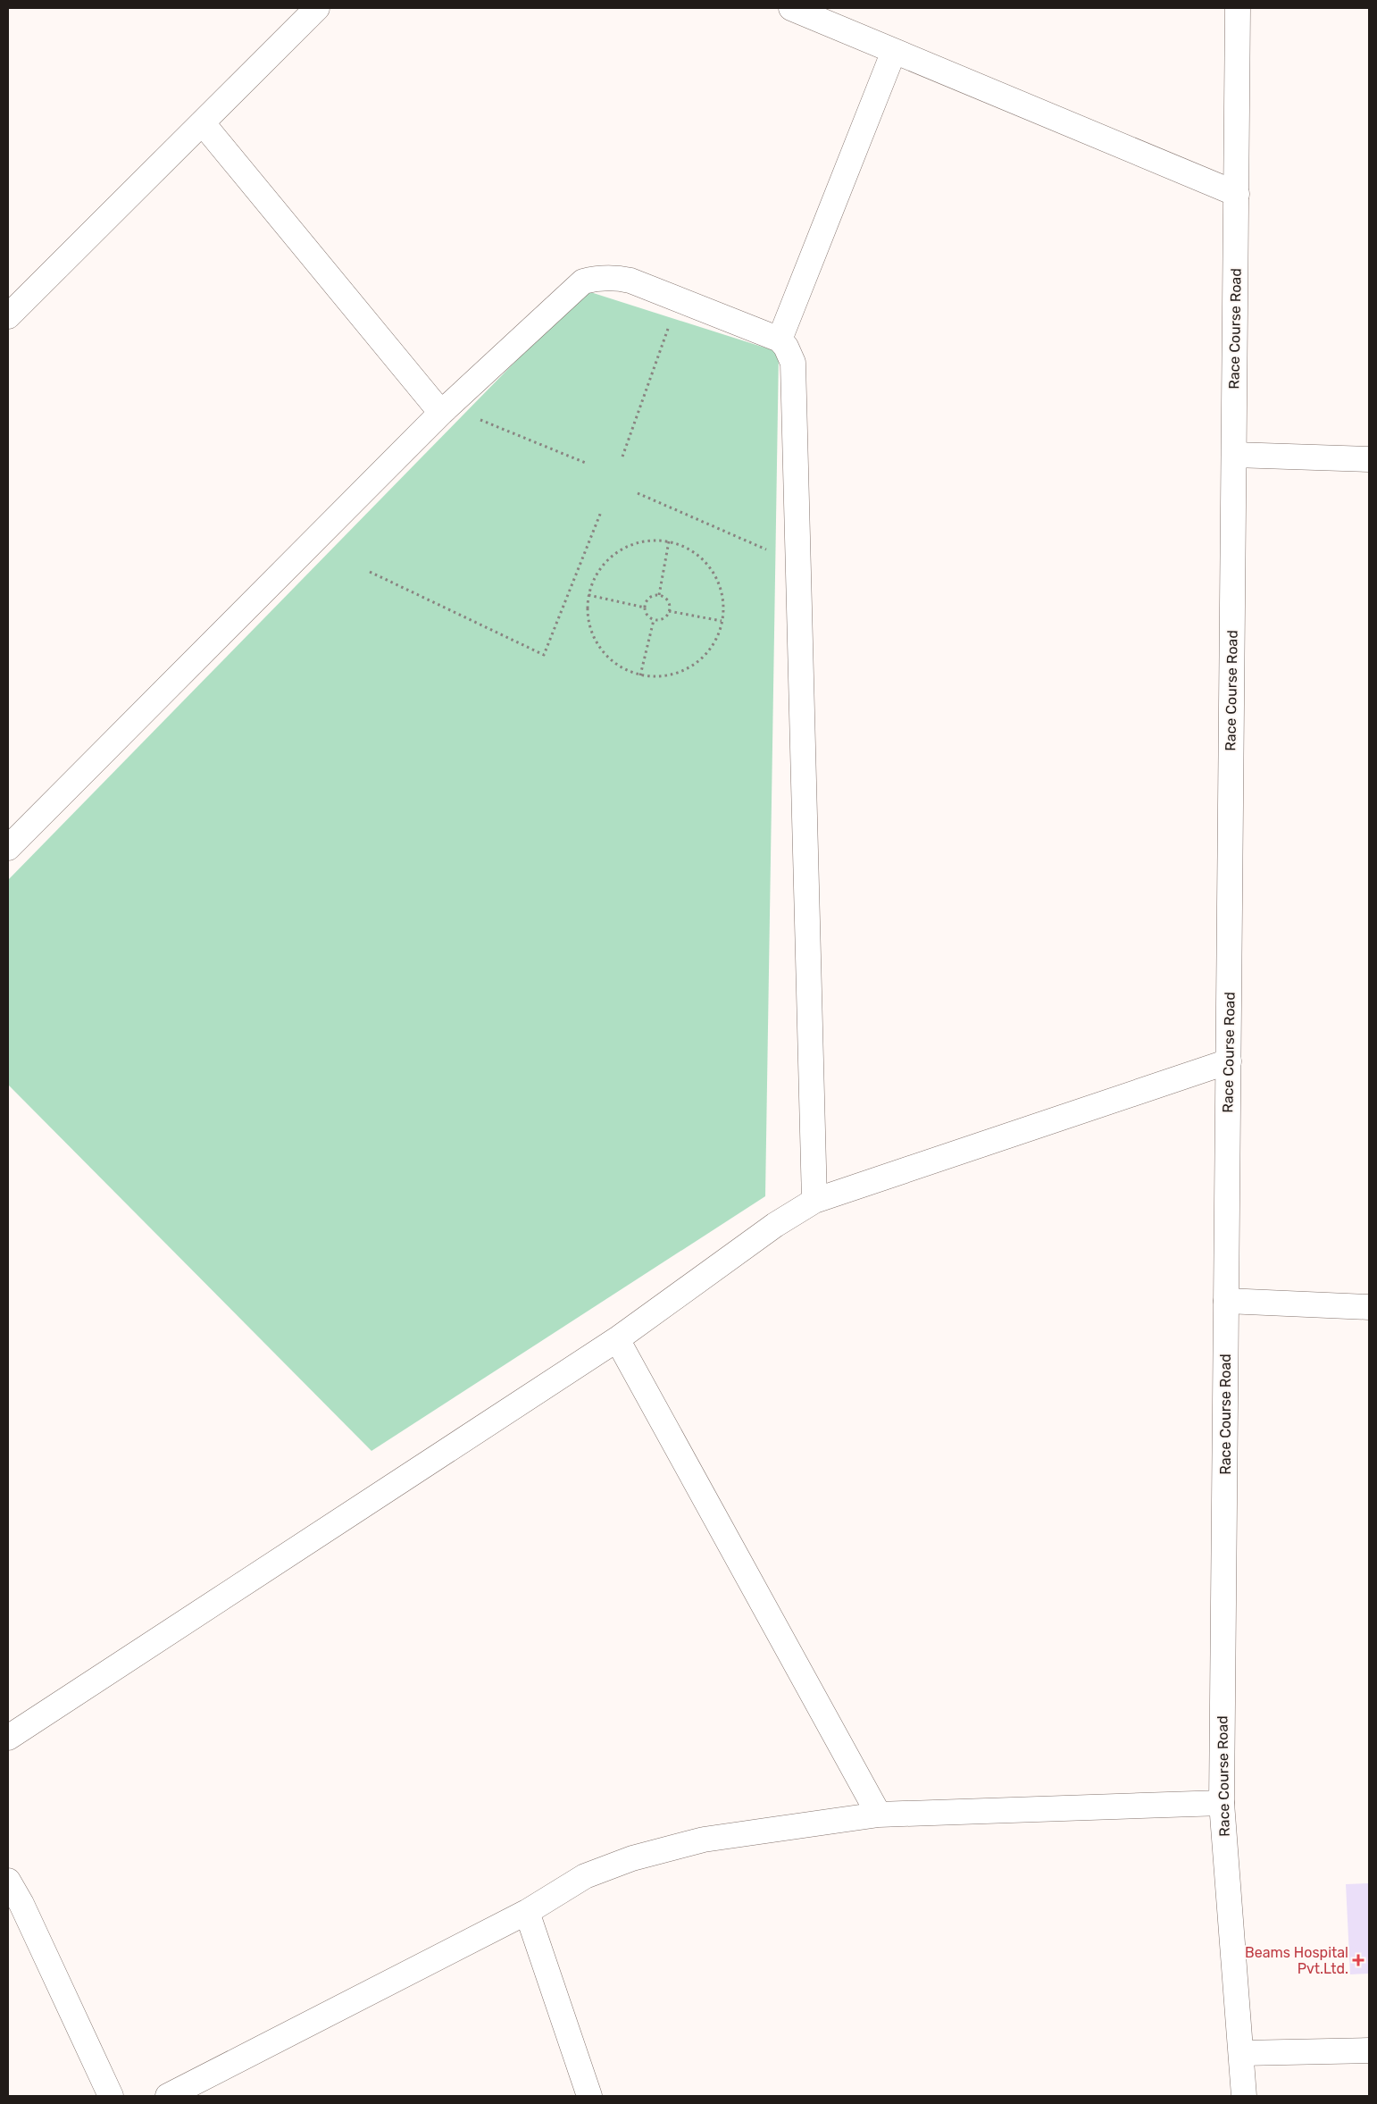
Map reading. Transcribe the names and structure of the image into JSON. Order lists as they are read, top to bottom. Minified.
{"streets":{"street":["Race Course Road"]},"places":{"health":["Beams Hospital Pvt.Ltd."]}}
